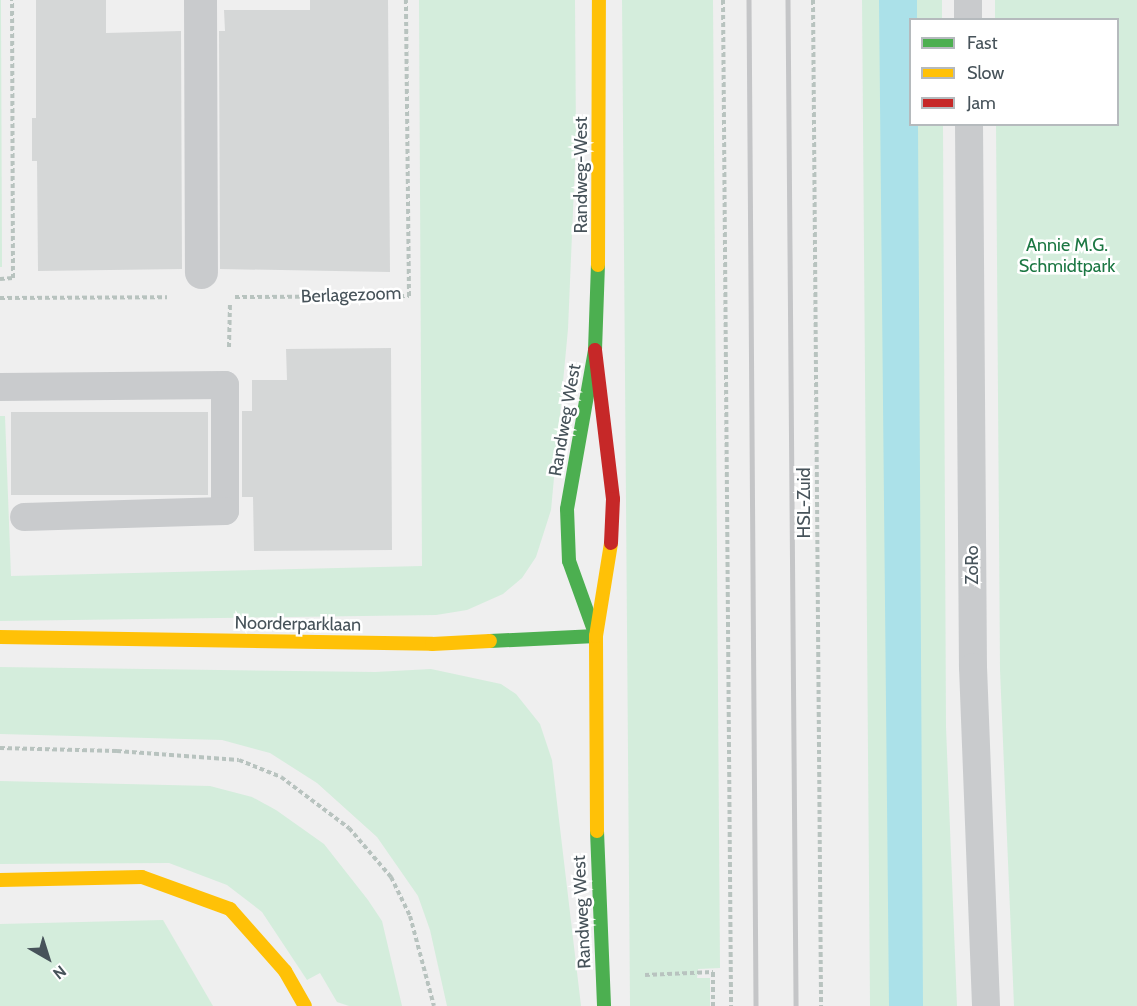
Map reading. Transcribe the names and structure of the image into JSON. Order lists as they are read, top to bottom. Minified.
{"streets":{"main road":["Randweg-West","Randweg West","Noorderparklaan"],"lane":["ZoRo"],"path":["Berlagezoom","HSL-Zuid"]},"crossings":[["Randweg-West","Randweg West"],["Randweg West","Noorderparklaan"]],"parks":["Annie M.G. Schmidtpark"],"legend":["Fast","Slow","Jam"],"north":"bottom right"}
